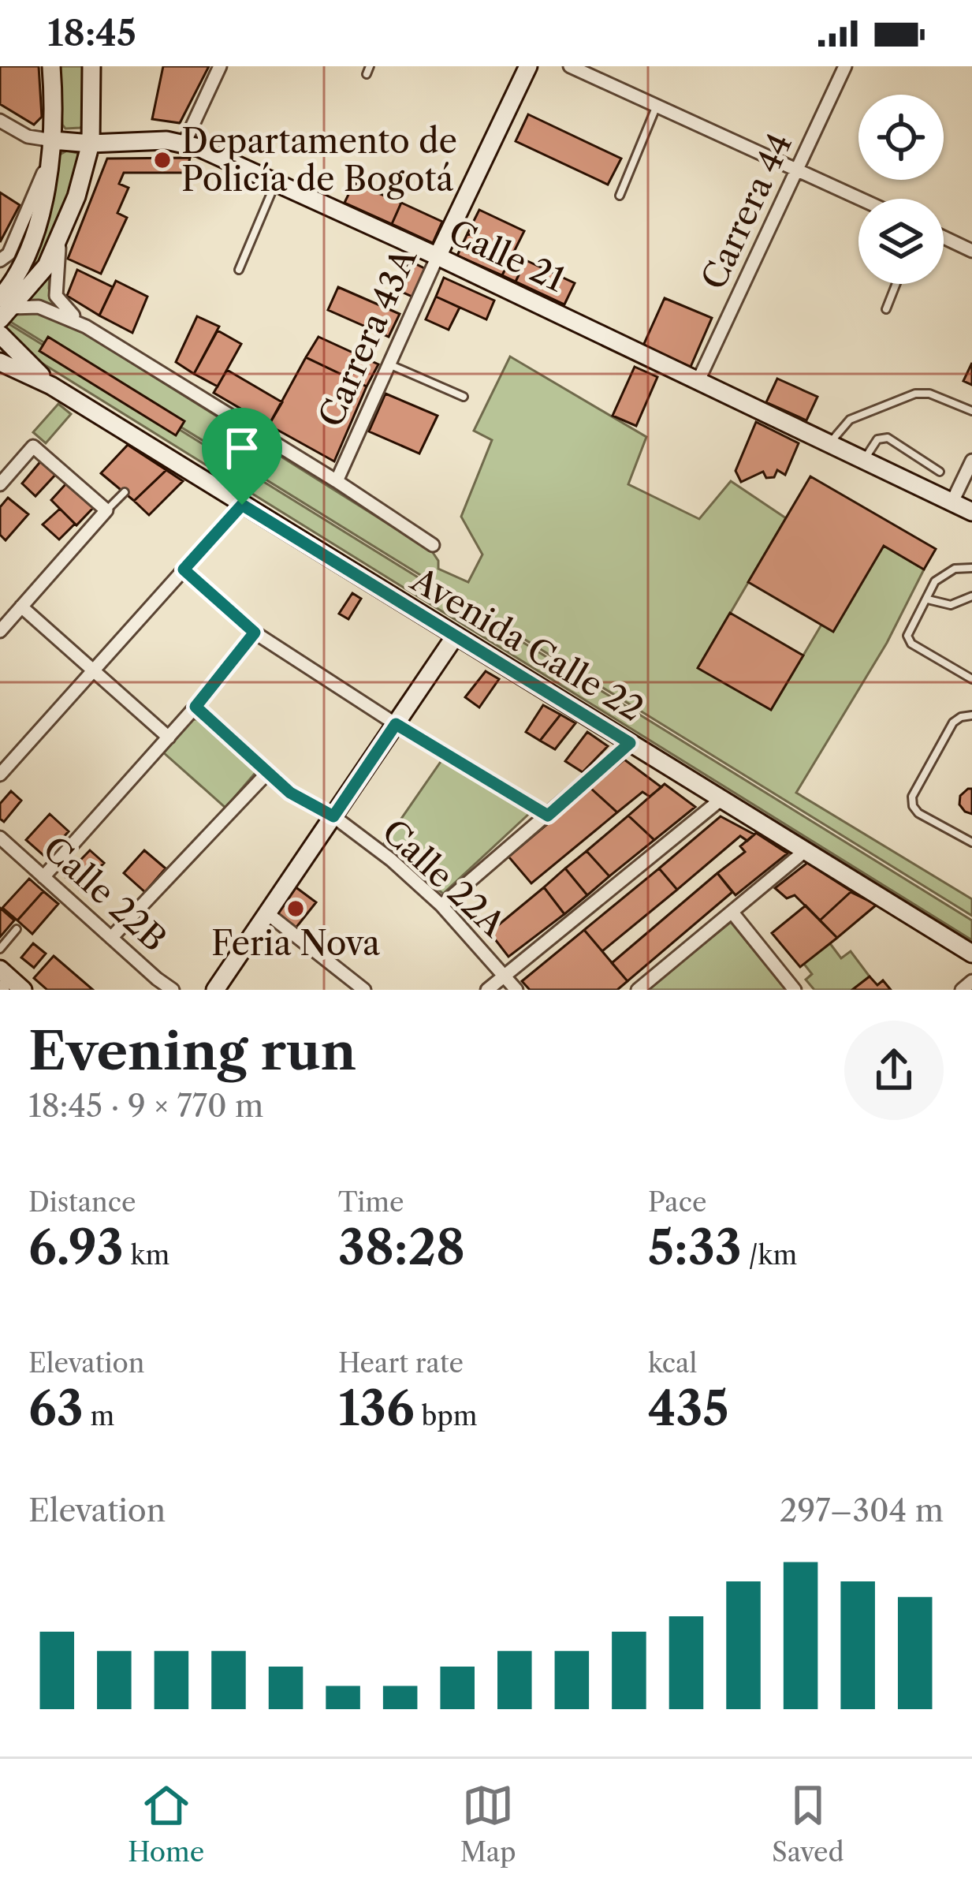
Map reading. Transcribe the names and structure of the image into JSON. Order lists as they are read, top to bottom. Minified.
{"streets":{"street":["Carrera 44","Calle 21","Carrera 43A","Avenida Calle 22","Calle 22A","Calle 22B"]},"crossings":[["Carrera 44","Calle 21"],["Calle 21","Carrera 43A"],["Carrera 43A","Avenida Calle 22"]],"places":["Departamento de Policía de Bogotá","Feria Nova"],"page":{"status":"18:45","heading":["Evening run","18:45 · 9 × 770 m"],"stats":[["Distance","6.93 km"],["Time","38:28"],["Pace","5:33 /km"],["Elevation","63 m"],["Heart rate","136 bpm"],["kcal","435"]],"chart":["Elevation","297–304 m"],"tabs":["Home","Map","Saved"]}}
